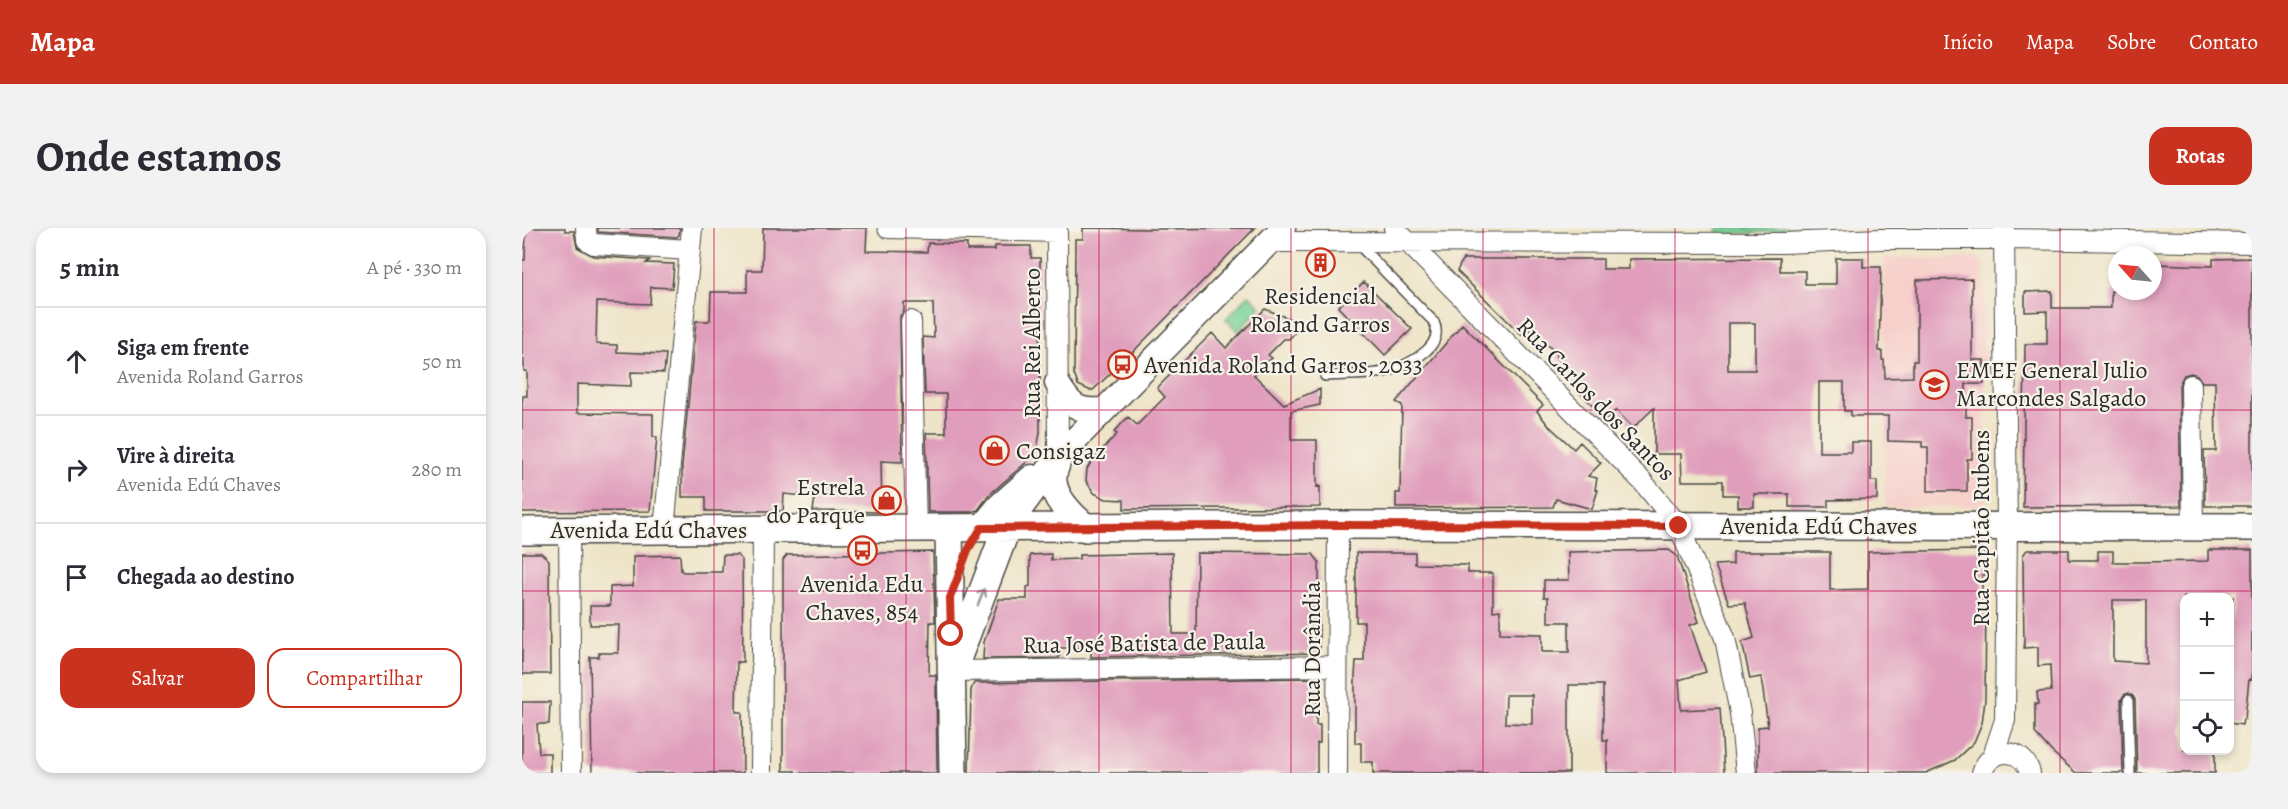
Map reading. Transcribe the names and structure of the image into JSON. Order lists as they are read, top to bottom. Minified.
{"streets":{"main road":["Avenida Edú Chaves"],"street":["Rua Rei Alberto","Rua Carlos dos Santos","Rua Capitão Rubens","Rua José Batista de Paula","Rua Dorândia"]},"crossings":[["Rua Carlos dos Santos","Avenida Edú Chaves"],["Avenida Edú Chaves","Rua Capitão Rubens"],["Avenida Edú Chaves","Rua Dorândia"],["Rua José Batista de Paula","Rua Dorândia"]],"places":{"building":["Residencial Roland Garros"],"bus stop":["Avenida Roland Garros, 2033","Avenida Edu Chaves, 854"],"school or university":["EMEF General Julio Marcondes Salgado"],"shop":["Consigaz","Estrela do Parque"]},"north":"top left","page":{"header":"Mapa","nav":["Início","Mapa","Sobre","Contato"],"buttons":["Rotas",["Salvar","Compartilhar"]],"title":"Onde estamos","heading":["5 min","A pé · 330 m"],"list":[["Siga em frente","Avenida Roland Garros","50 m"],["Vire à direita","Avenida Edú Chaves","280 m"],"Chegada ao destino"],"map_buttons":["+","−"]}}
